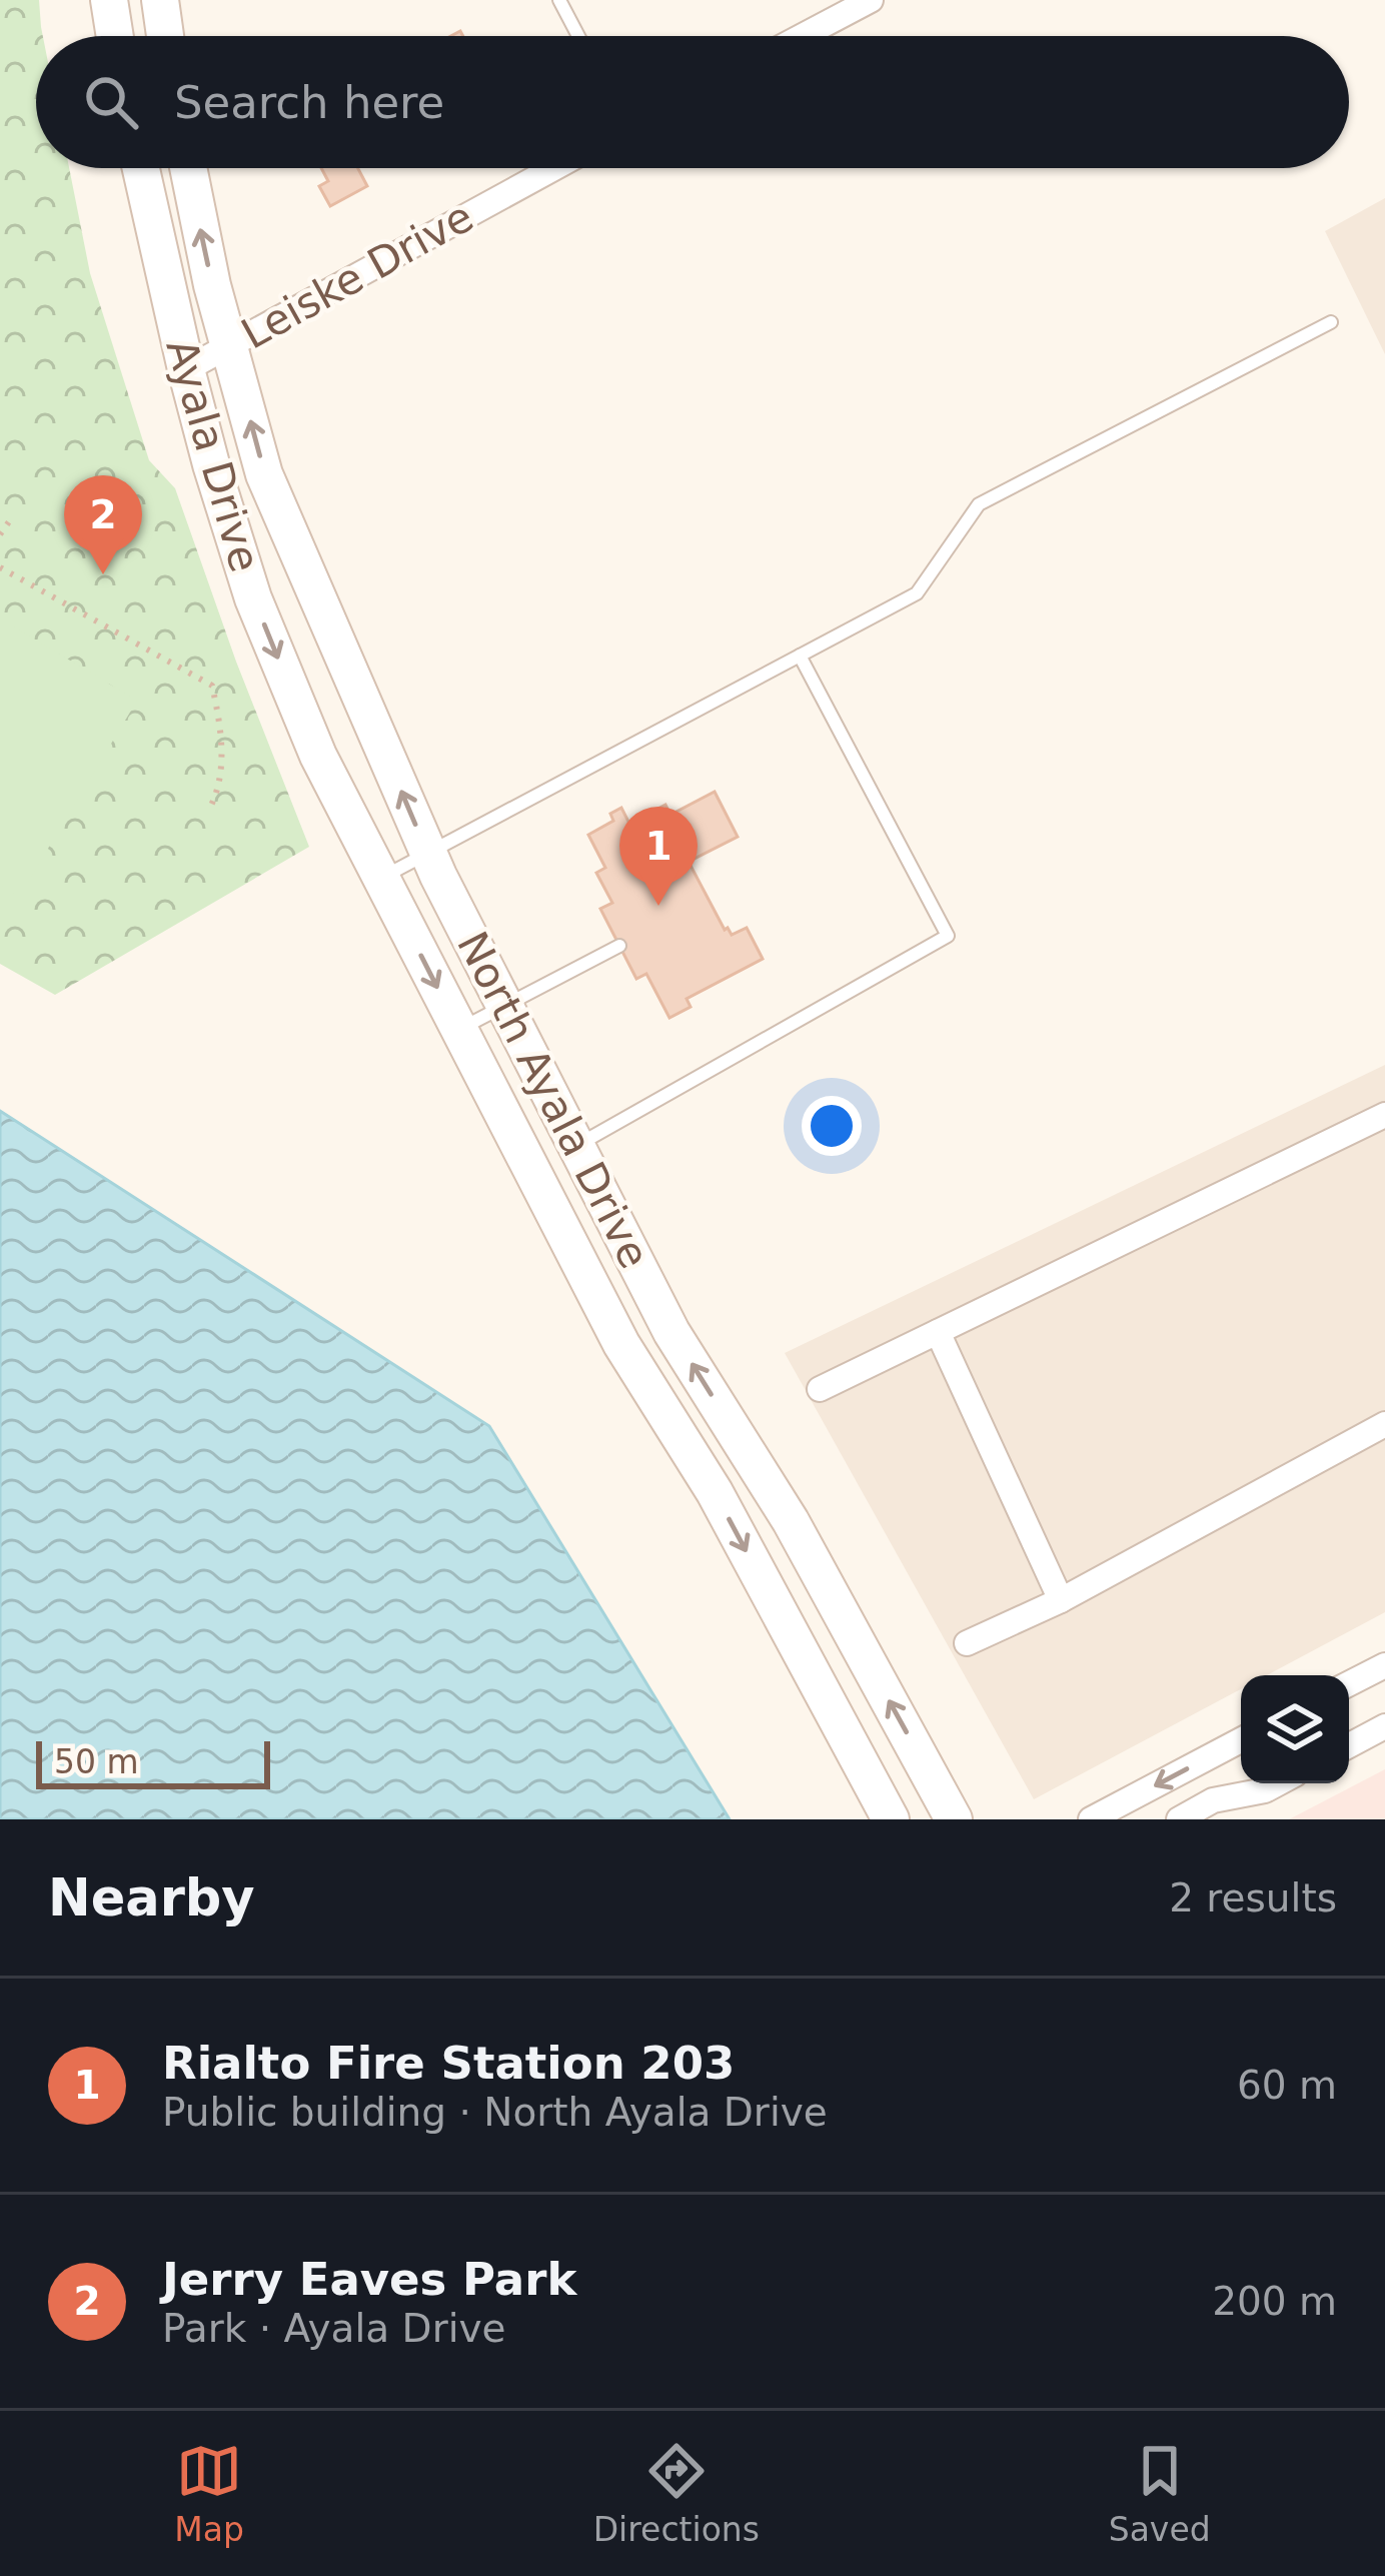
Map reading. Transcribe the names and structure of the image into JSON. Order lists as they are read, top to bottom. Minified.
{"streets":{"main road":["Ayala Drive","North Ayala Drive"],"street":["Leiske Drive"]},"crossings":[["Leiske Drive","Ayala Drive"],["Leiske Drive","North Ayala Drive"],["Ayala Drive","North Ayala Drive"]],"scale_bar":"50 m","page":{"search":"Search here","pins":["2","1"],"scale":"50 m","heading":["Nearby","2 results"],"list":[{"mark":"1","name":"Rialto Fire Station 203","note":"Public building · North Ayala Drive","value":"60 m"},{"mark":"2","name":"Jerry Eaves Park","note":"Park · Ayala Drive","value":"200 m"}],"nav":["Map","Directions","Saved"]}}
